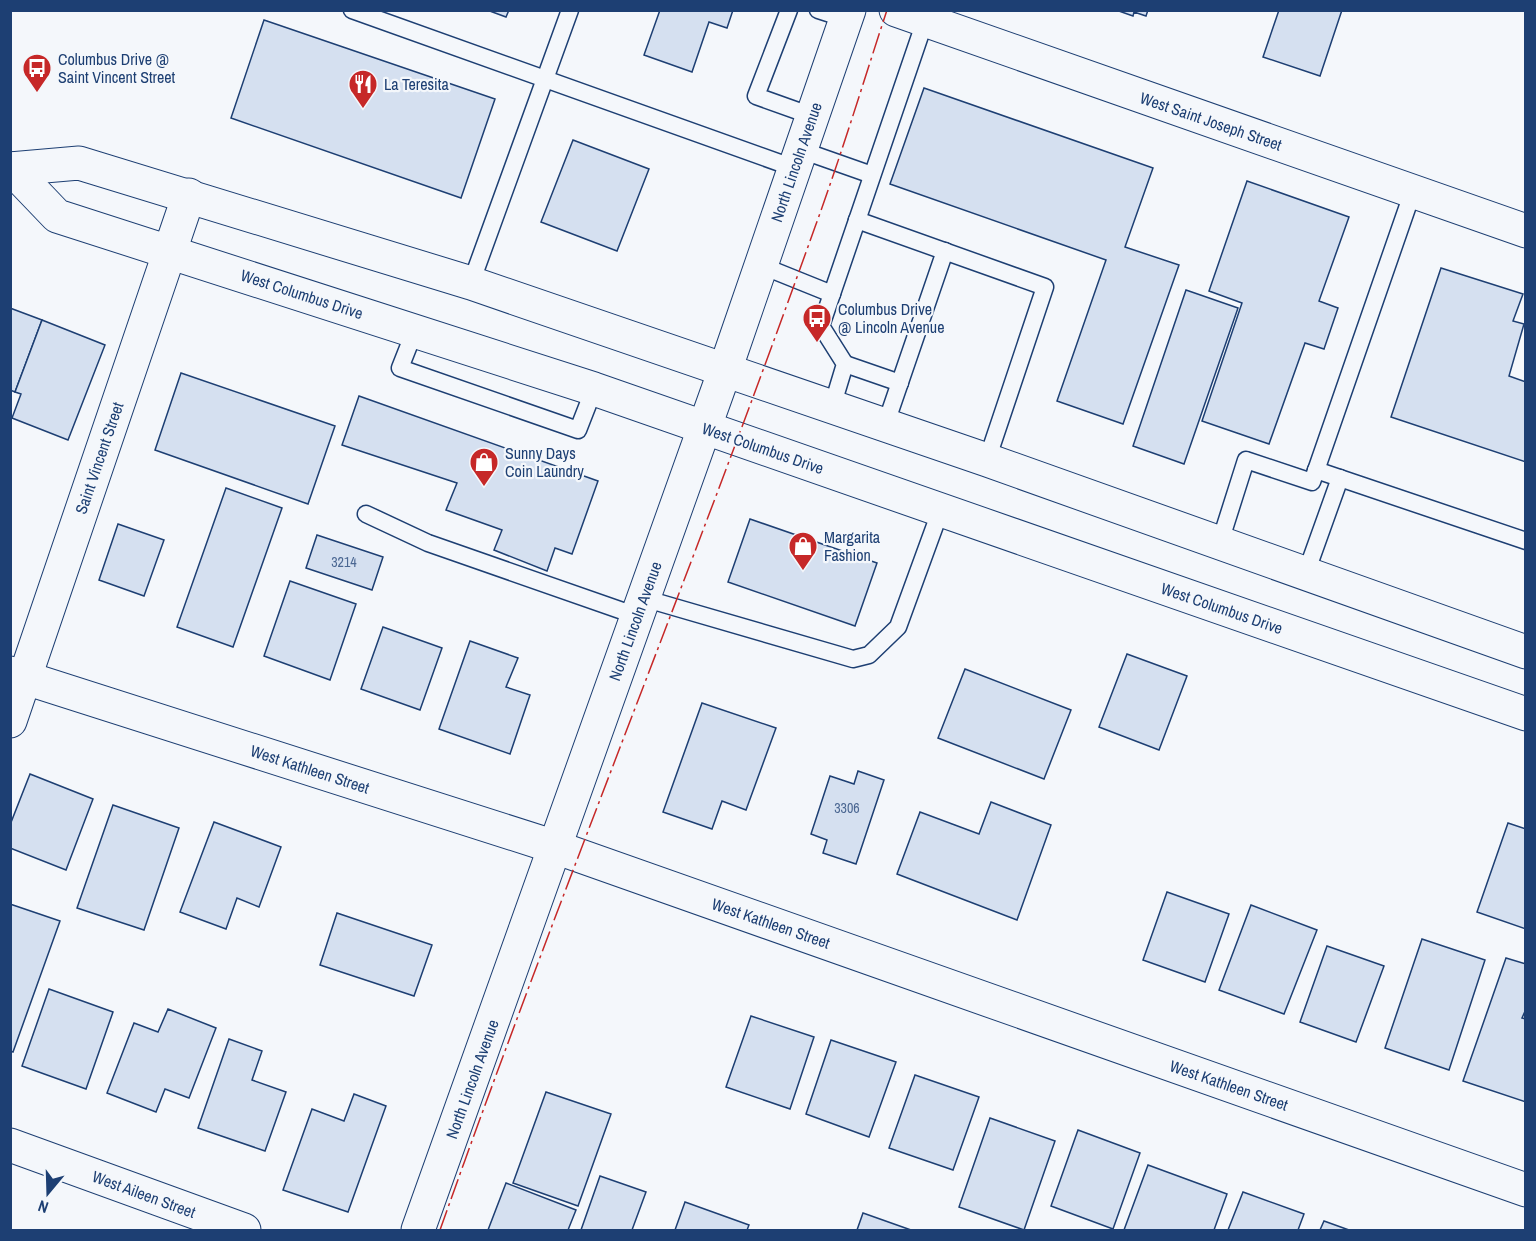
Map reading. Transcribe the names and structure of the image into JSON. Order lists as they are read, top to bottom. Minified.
{"streets":{"street":["West Saint Joseph Street","North Lincoln Avenue","West Columbus Drive","Saint Vincent Street","West Kathleen Street","West Aileen Street"]},"crossings":[["North Lincoln Avenue","West Columbus Drive"],["North Lincoln Avenue","West Kathleen Street"],["West Columbus Drive","Saint Vincent Street"],["Saint Vincent Street","West Kathleen Street"]],"places":{"bus stop":["Columbus Drive @ Saint Vincent Street","Columbus Drive @ Lincoln Avenue"],"restaurant":["La Teresita"],"shop":["Sunny Days Coin Laundry","Margarita Fashion"]},"house_numbers":["3214","3306"],"north":"bottom"}
